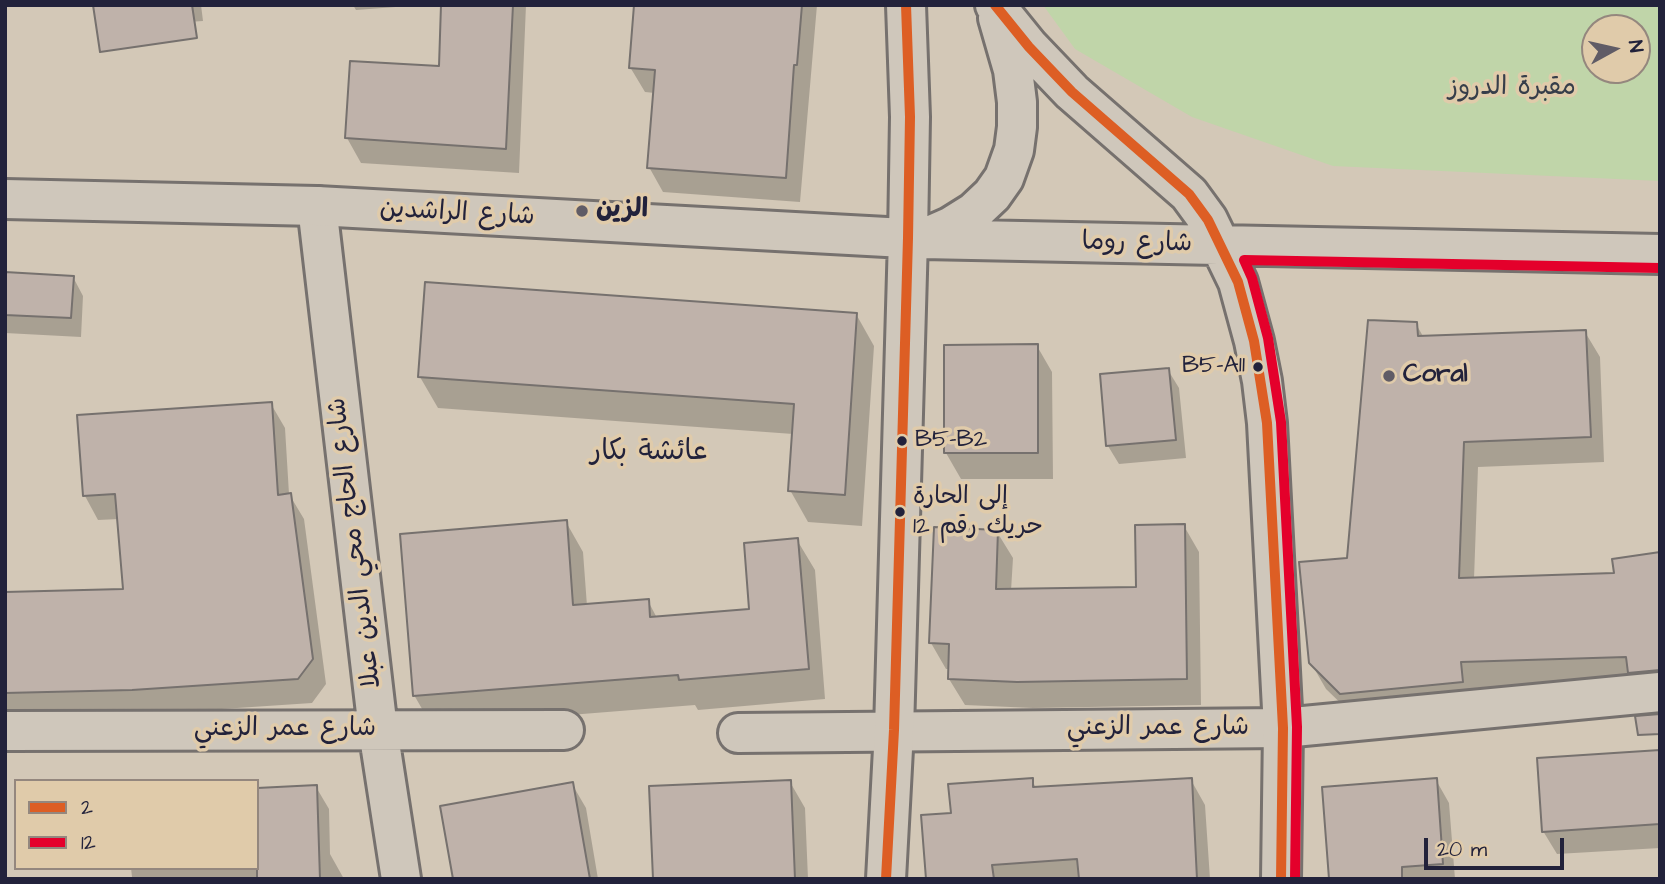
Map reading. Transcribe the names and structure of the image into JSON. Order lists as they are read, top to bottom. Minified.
{"streets":{"street":["شارع الراشدين","شارع روما","شارع الحاج محي الدين عبلا","شارع عمر الزعني"]},"crossings":[["شارع الراشدين","شارع روما"],["شارع الراشدين","شارع الحاج محي الدين عبلا"],["شارع الحاج محي الدين عبلا","شارع عمر الزعني"]],"districts":["عائشة بكار"],"parks":["مقبرة الدروز"],"places":["الزين","B5-A11","Coral","B5-B2","إلی الحارة حريك رقم 12"],"lines":["transit line 2","transit line 12"],"legend":["2","12"],"scale_bar":"20 m","north":"right"}
